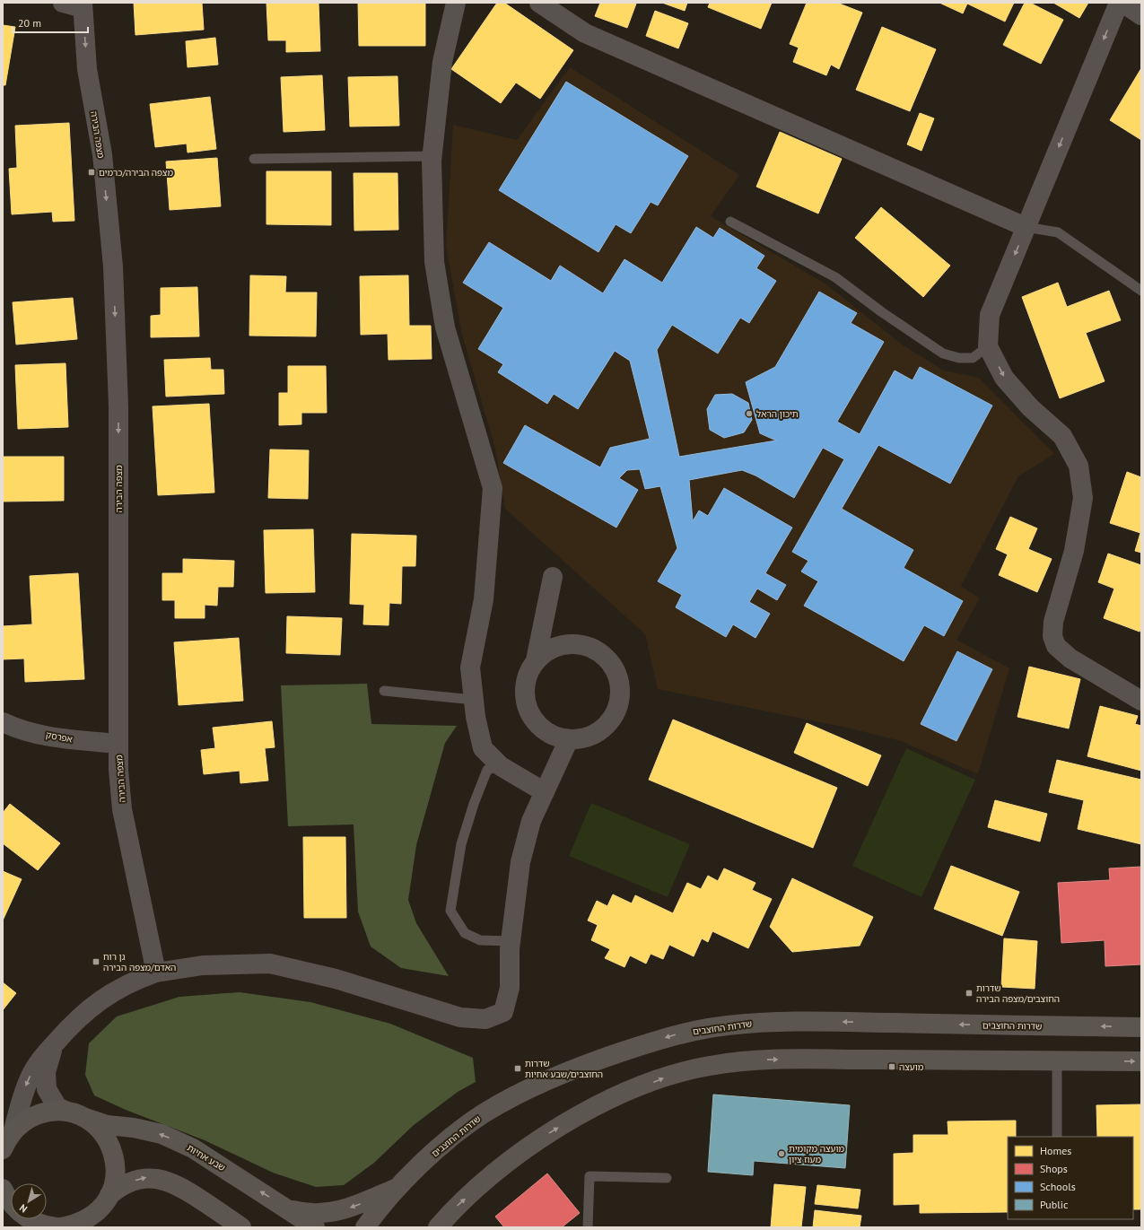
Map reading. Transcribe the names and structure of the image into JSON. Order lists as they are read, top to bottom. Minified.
{"streets":{"main road":["שדרות החוצבים","שבע אחיות"],"street":["מצפה הבירה","אפרסק"]},"crossings":[["מצפה הבירה","אפרסק"]],"one_way":["מצפה הבירה","שבע אחיות"],"places":{"transit":["מצפה הבירה/כרמים","גן רוח האדם/מצפה הבירה","שדרות החוצבים/מצפה הבירה","מועצה","שדרות החוצבים/שבע אחיות"],"other":["תיכון הראל","מועצה מקומית מעוז ציון"]},"legend":["Homes","Shops","Schools","Public"],"scale_bar":"20 m","north":"bottom left"}
